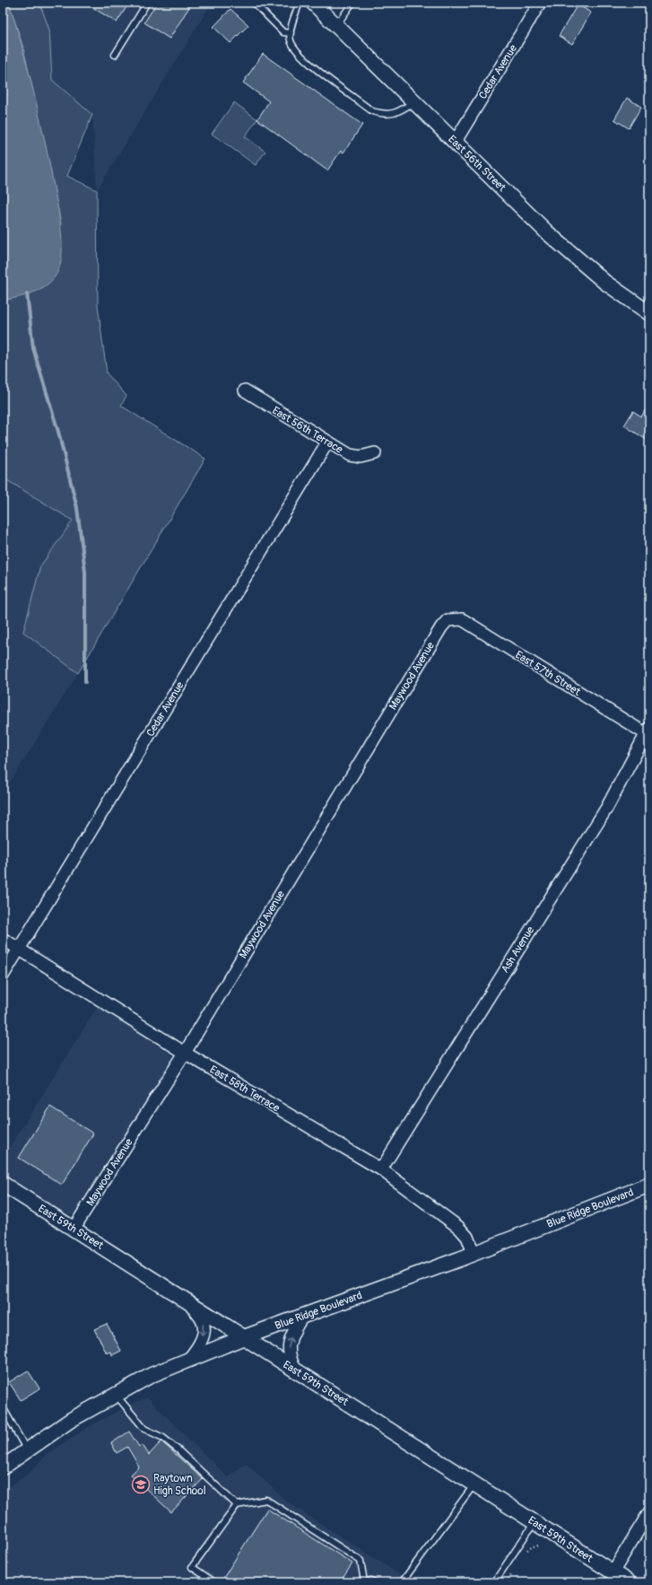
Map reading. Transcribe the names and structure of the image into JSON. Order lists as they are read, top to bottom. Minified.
{"streets":{"street":["Cedar Avenue","East 56th Street","East 56th Terrace","East 57th Street","Maywood Avenue","Ash Avenue","East 58th Terrace","Blue Ridge Boulevard","East 59th Street"]},"crossings":[["Cedar Avenue","East 56th Street"],["Cedar Avenue","East 56th Terrace"],["Cedar Avenue","East 58th Terrace"],["East 57th Street","Maywood Avenue"],["East 57th Street","Ash Avenue"],["Maywood Avenue","East 58th Terrace"],["Maywood Avenue","East 59th Street"],["Ash Avenue","East 58th Terrace"],["East 58th Terrace","Blue Ridge Boulevard"],["Blue Ridge Boulevard","East 59th Street"]],"places":{"school or university":["Raytown High School"]}}
